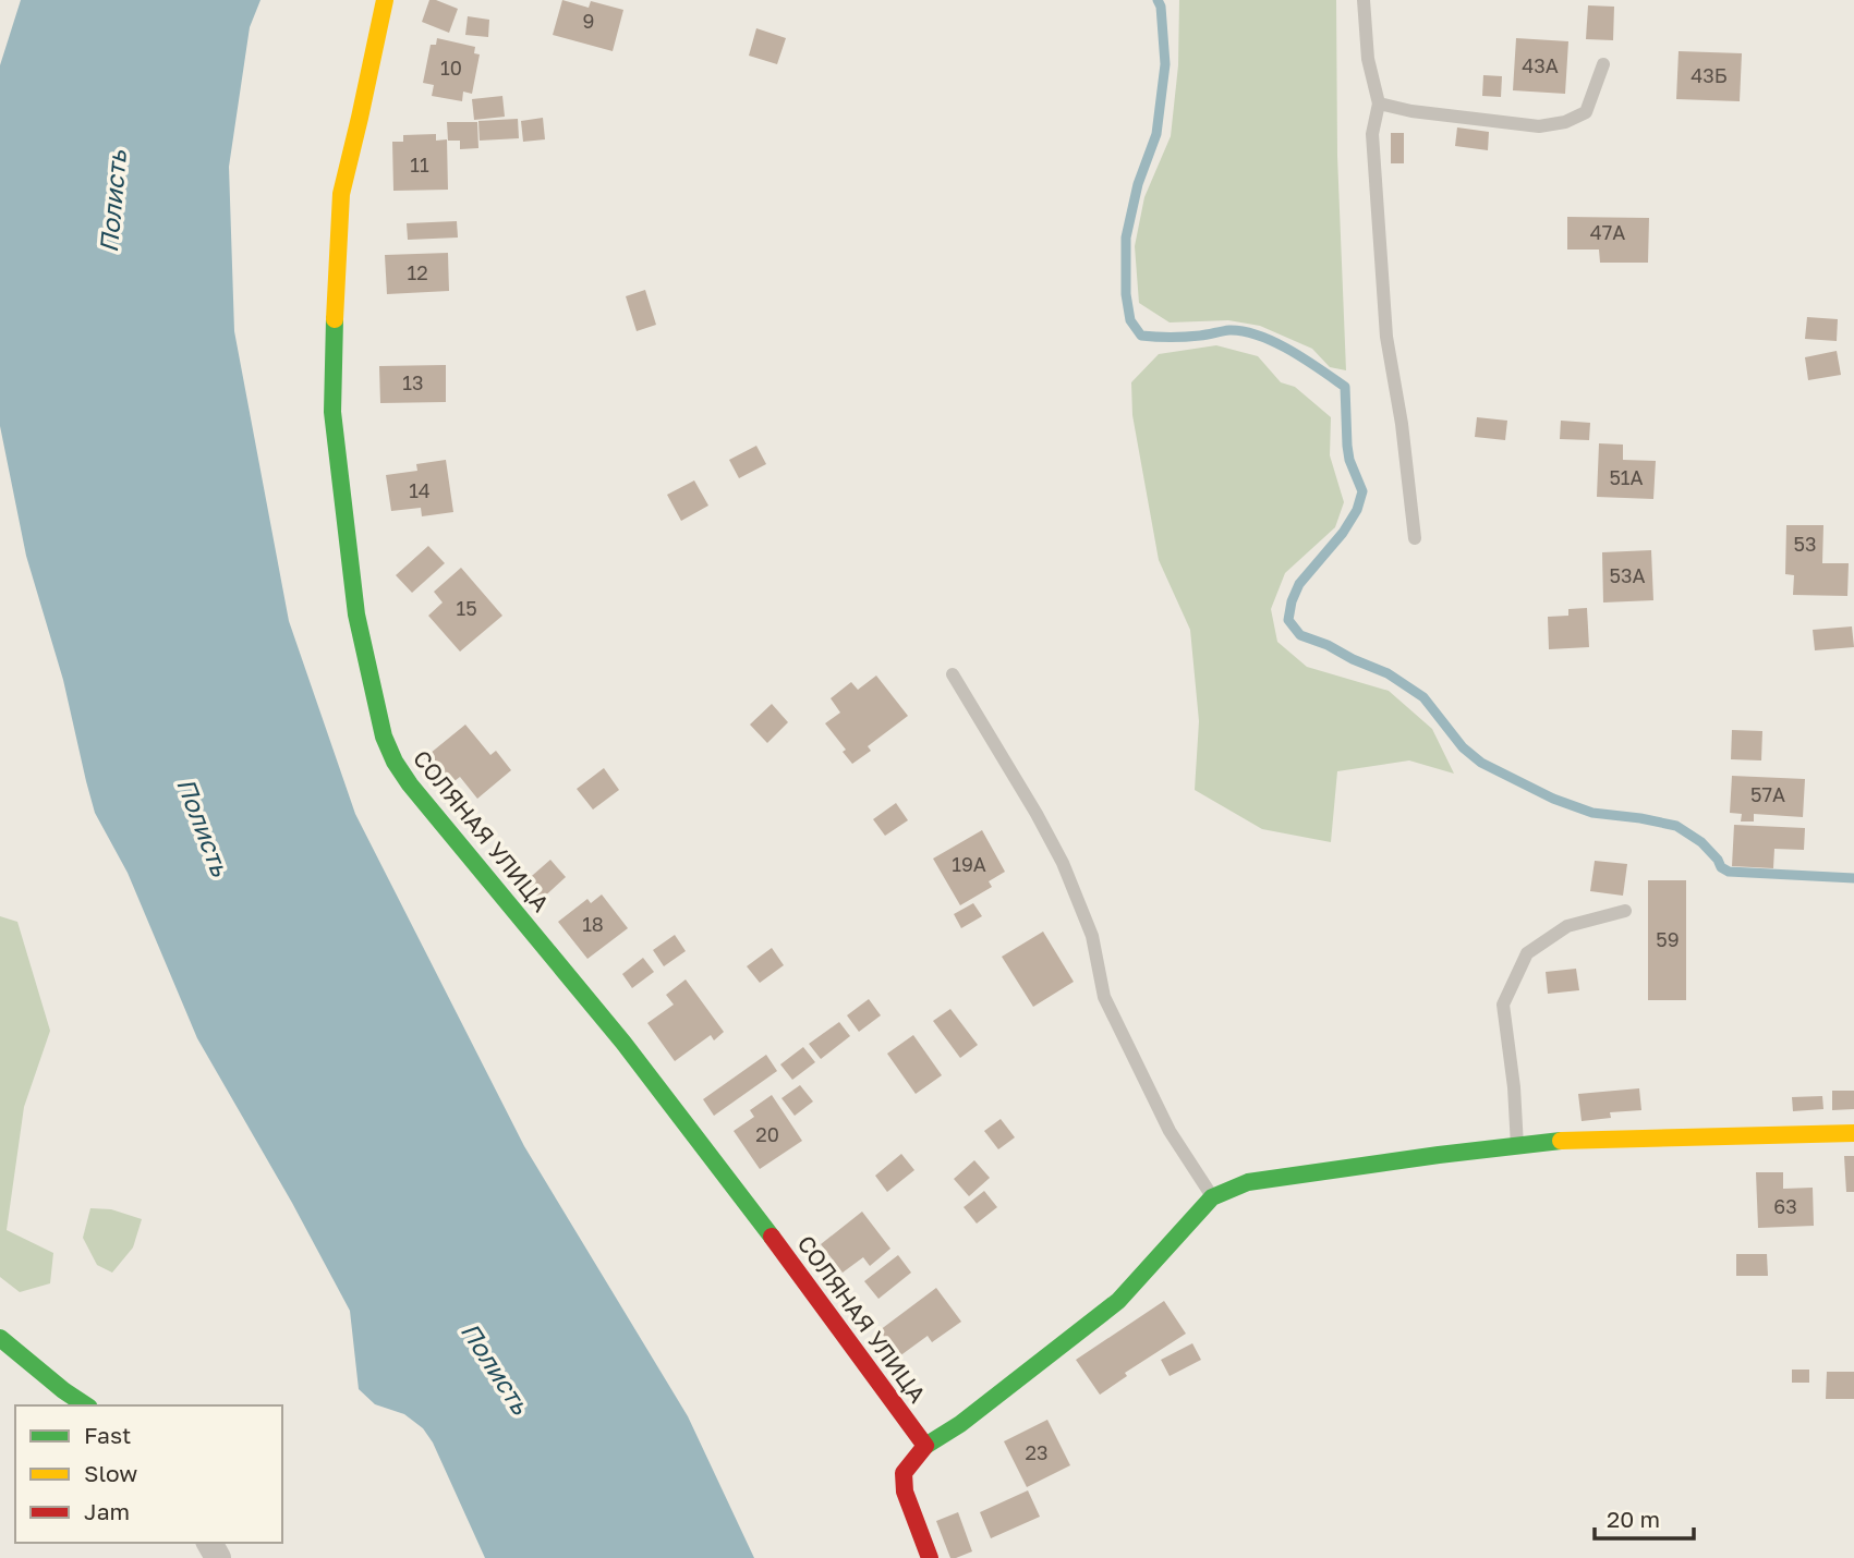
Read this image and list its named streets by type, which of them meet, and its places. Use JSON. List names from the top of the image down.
{
  "streets": {
    "street": ["СОЛЯНАЯ УЛИЦА"]
  },
  "water": ["Полисть"],
  "house_numbers": [
    "9",
    "43А",
    "10",
    "43Б",
    "11",
    "47А",
    "12",
    "13",
    "51А",
    "14",
    "53",
    "53А",
    "15",
    "57А",
    "19А",
    "18",
    "59",
    "20",
    "63",
    "23"
  ],
  "legend": ["Fast", "Slow", "Jam"],
  "scale_bar": "20 m"
}
